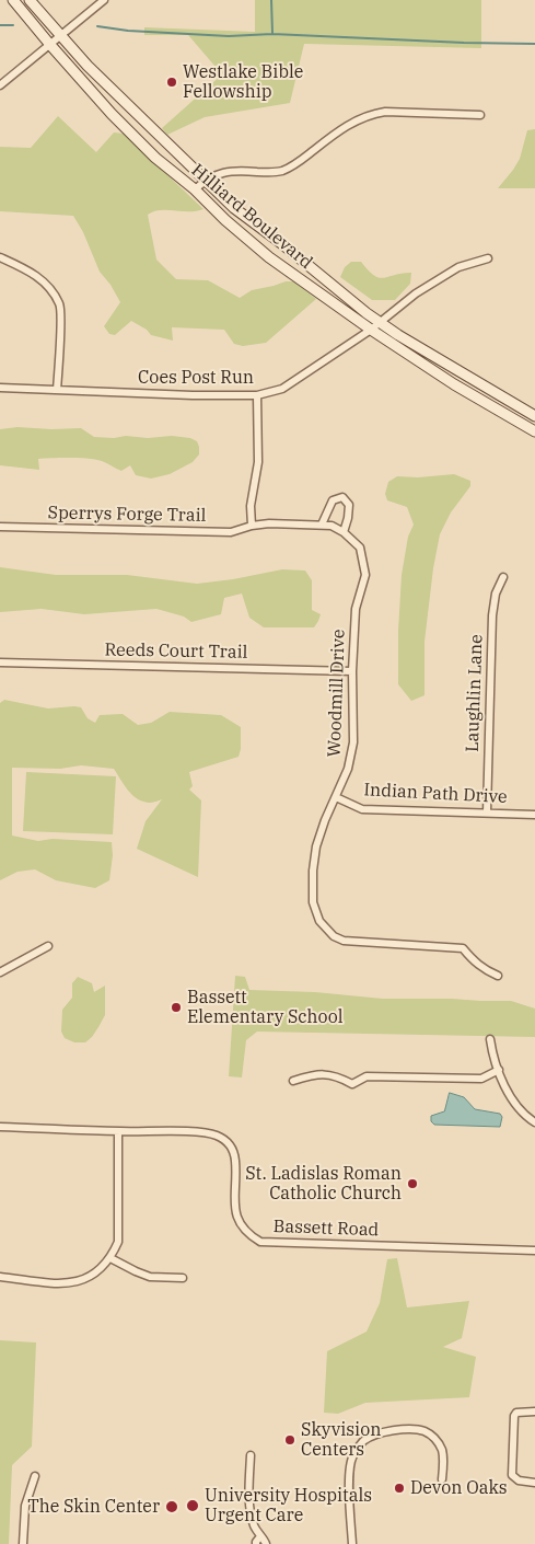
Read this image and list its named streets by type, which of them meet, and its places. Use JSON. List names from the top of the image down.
{
  "streets": {
    "main road": ["Hilliard Boulevard"],
    "street": [
      "Coes Post Run",
      "Sperrys Forge Trail",
      "Reeds Court Trail",
      "Woodmill Drive",
      "Laughlin Lane",
      "Indian Path Drive",
      "Bassett Road"
    ]
  },
  "crossings": [
    ["Hilliard Boulevard", "Coes Post Run"],
    ["Sperrys Forge Trail", "Woodmill Drive"],
    ["Reeds Court Trail", "Woodmill Drive"],
    ["Woodmill Drive", "Indian Path Drive"],
    ["Laughlin Lane", "Indian Path Drive"]
  ],
  "places": [
    "Westlake Bible Fellowship",
    "Bassett Elementary School",
    "St. Ladislas Roman Catholic Church",
    "Skyvision Centers",
    "Devon Oaks",
    "University Hospitals Urgent Care",
    "The Skin Center"
  ]
}
